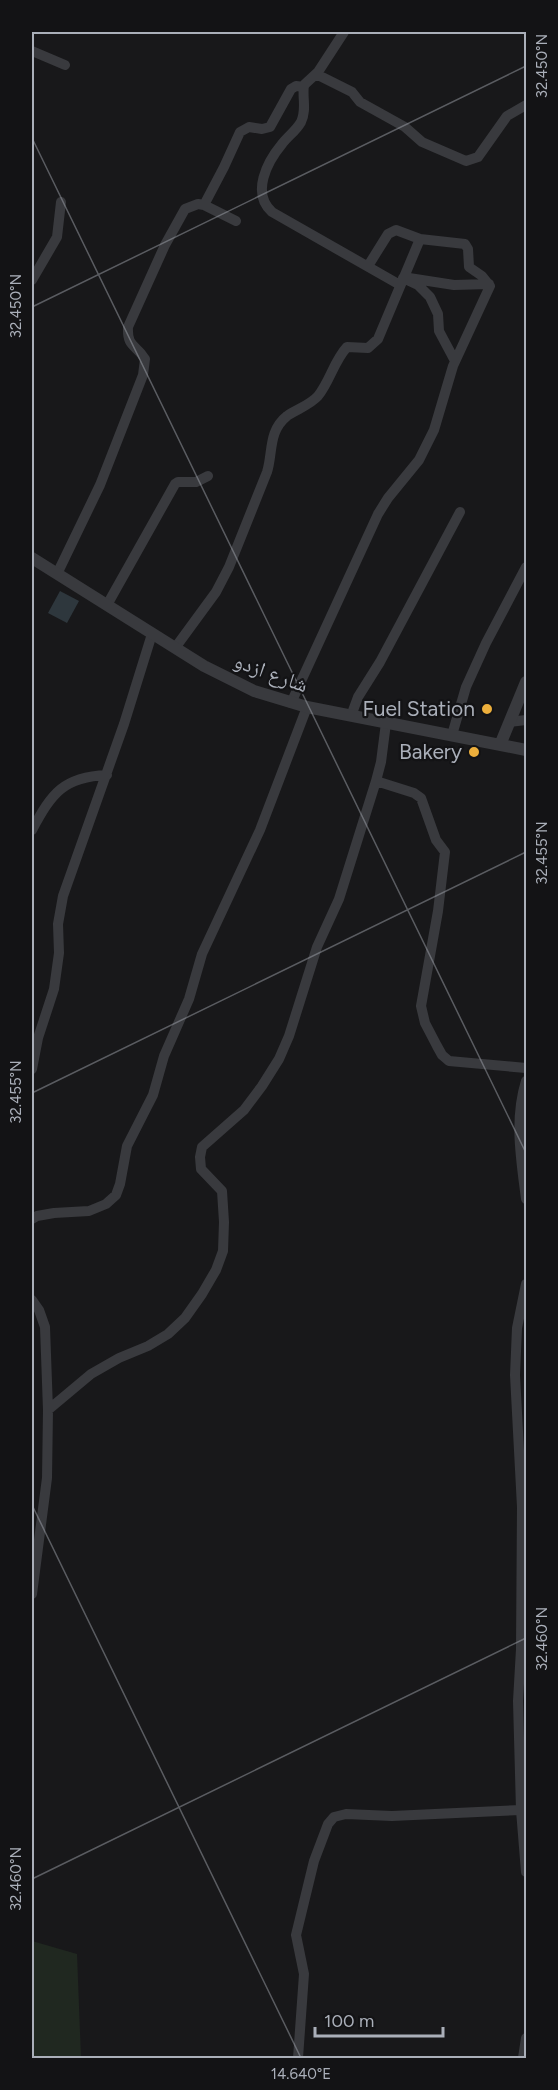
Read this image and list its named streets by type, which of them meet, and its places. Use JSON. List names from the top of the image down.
{
  "streets": {
    "street": ["شارع ازدو"]
  },
  "places": ["Fuel Station", "Bakery"],
  "scale_bar": "100 m",
  "coordinates": [
    "32.450°N",
    "32.455°N",
    "32.460°N",
    "14.640°E"
  ]
}
